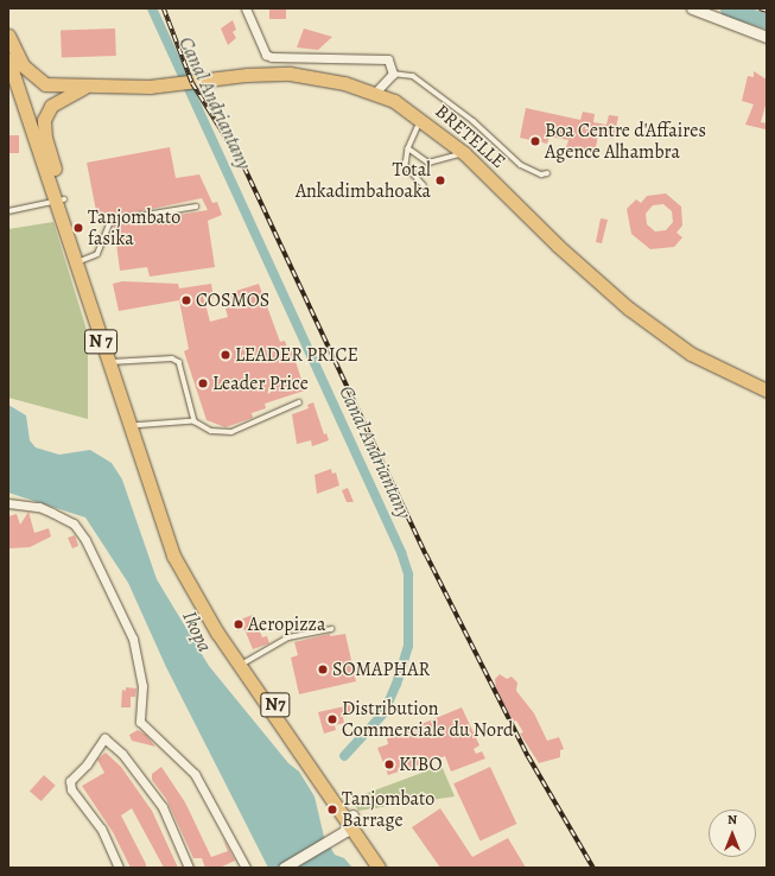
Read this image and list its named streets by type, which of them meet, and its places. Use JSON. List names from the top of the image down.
{
  "streets": {
    "main road": ["BRETELLE", "N 7", "N7"]
  },
  "crossings": [
    ["BRETELLE", "N 7"],
    ["N 7", "N7"]
  ],
  "water": ["Canal Andriantany", "Ikopa"],
  "places": [
    "Boa Centre d'Affaires Agence Alhambra",
    "Total Ankadimbahoaka",
    "Tanjombato fasika",
    "COSMOS",
    "LEADER PRICE",
    "Leader Price",
    "Aeropizza",
    "SOMAPHAR",
    "Distribution Commerciale du Nord",
    "KIBO",
    "Tanjombato Barrage"
  ],
  "north": "top"
}
